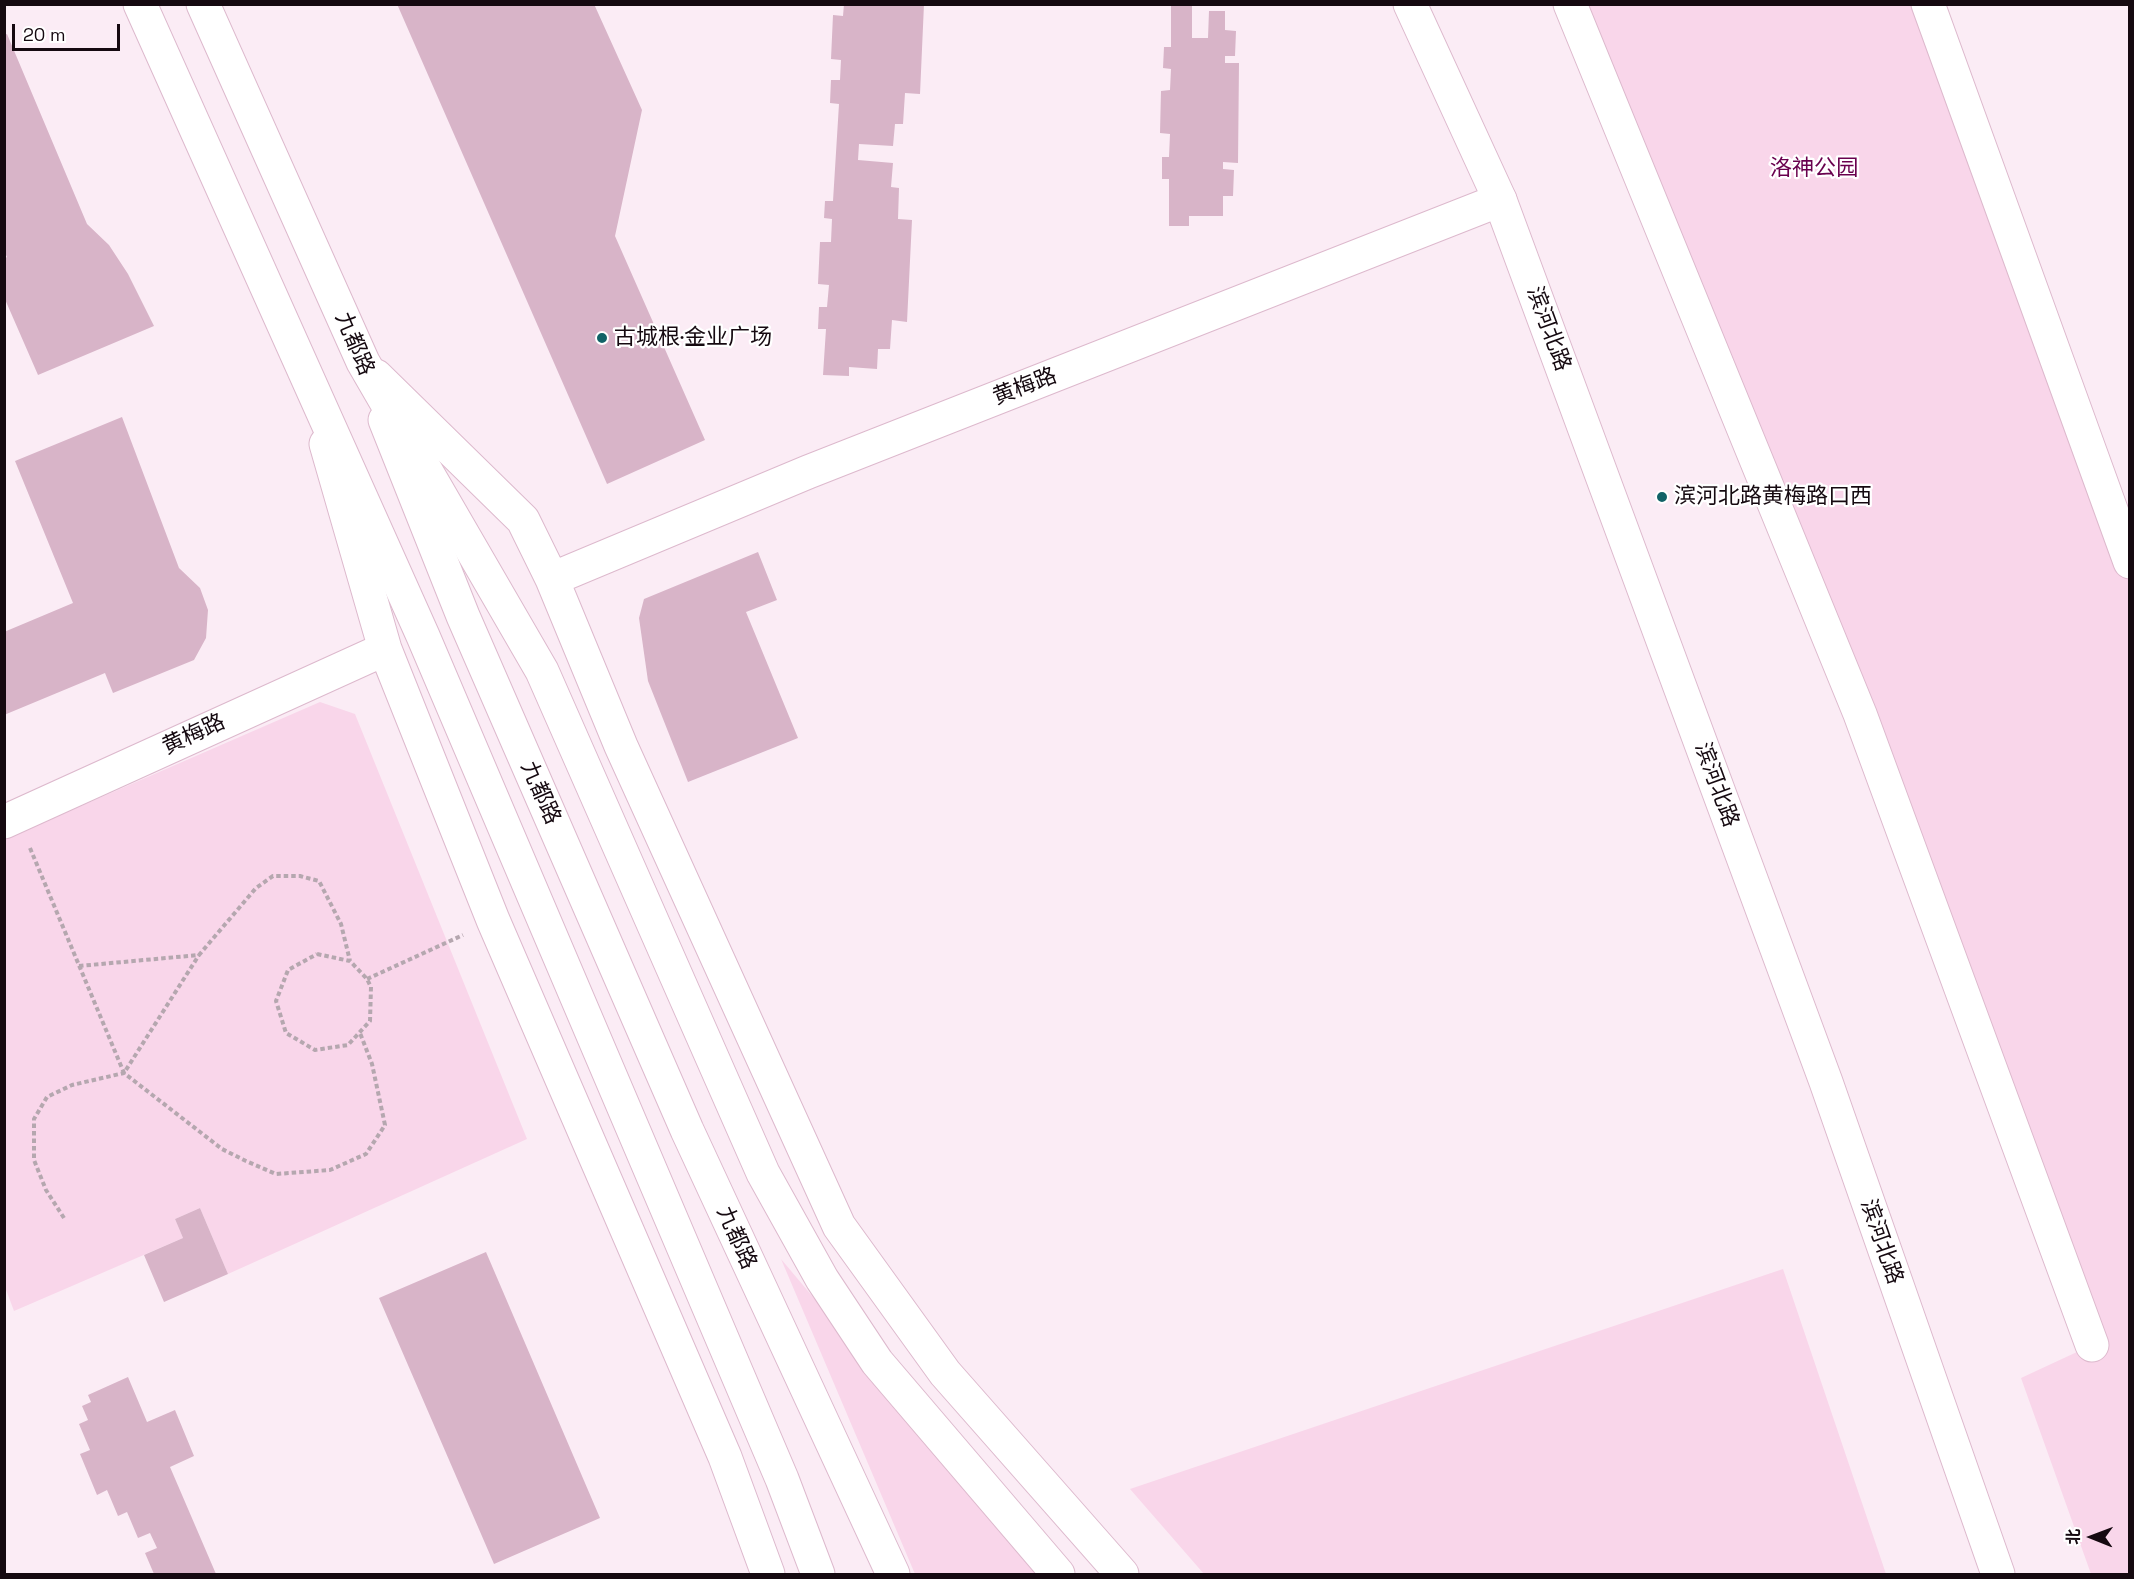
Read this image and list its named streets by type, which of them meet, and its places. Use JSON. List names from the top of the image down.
{
  "streets": {
    "main road": ["滨河北路", "九都路", "黄梅路"]
  },
  "crossings": [
    ["滨河北路", "黄梅路"]
  ],
  "parks": ["洛神公园"],
  "places": ["古城根·金业广场", "滨河北路黄梅路口西"],
  "scale_bar": "20 m",
  "north": "left"
}
